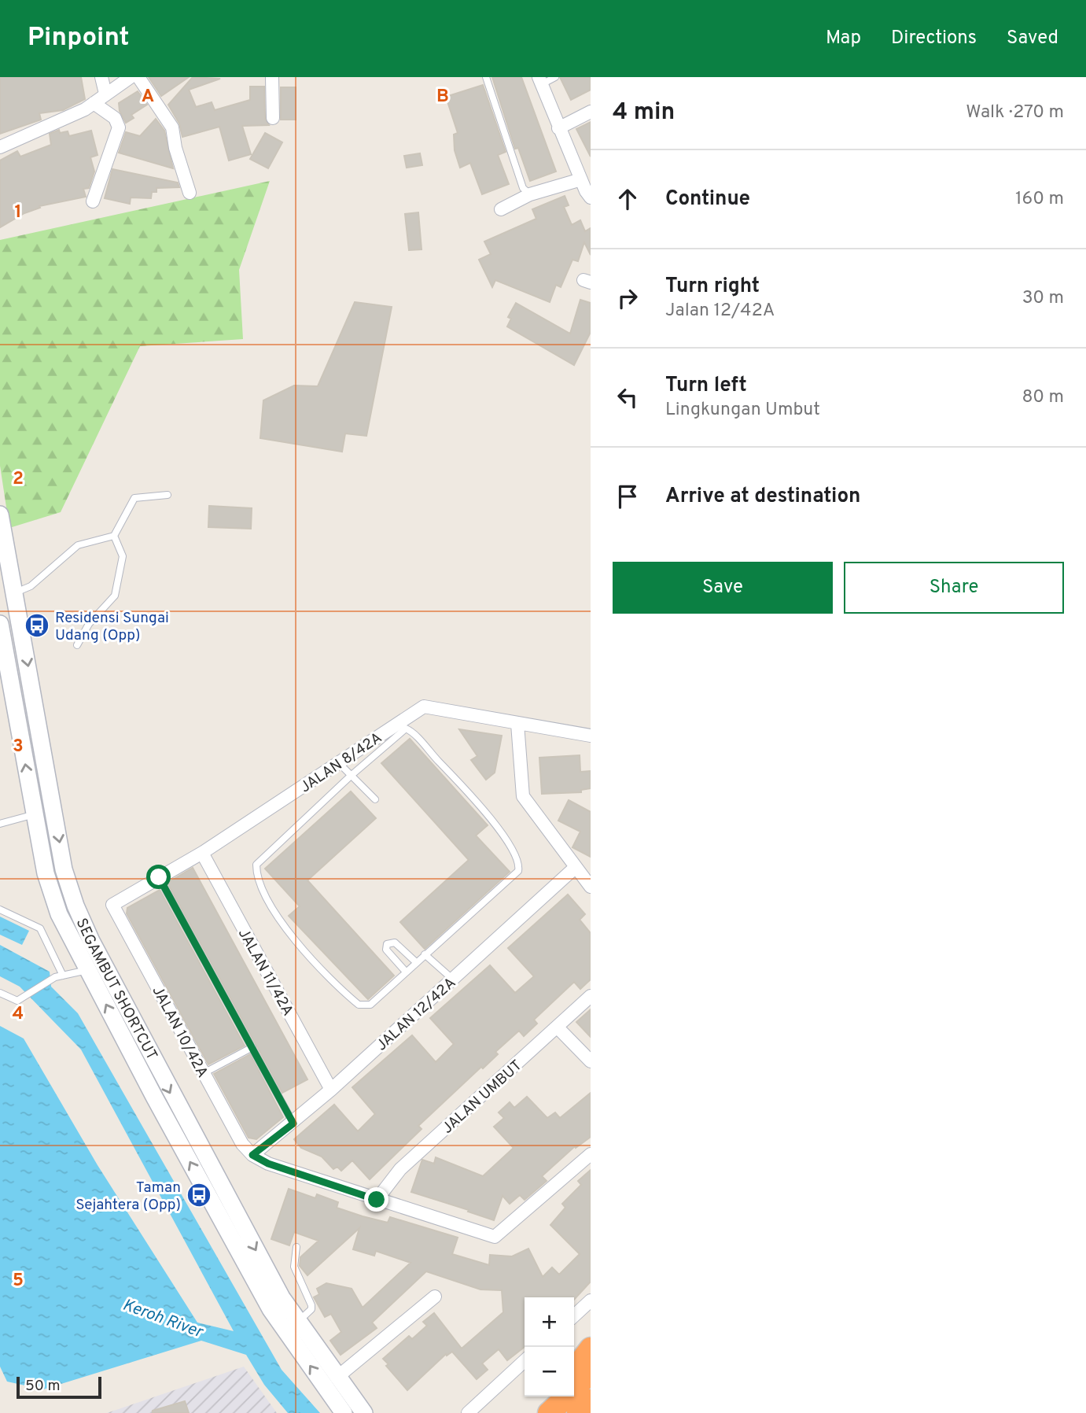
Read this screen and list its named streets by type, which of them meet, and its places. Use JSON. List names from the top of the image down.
{
  "streets": {
    "main road": ["SEGAMBUT SHORTCUT"],
    "street": [
      "JALAN 8/42A",
      "JALAN 11/42A",
      "JALAN 12/42A",
      "JALAN 10/42A",
      "JALAN UMBUT"
    ]
  },
  "crossings": [
    ["JALAN 8/42A", "JALAN 11/42A"],
    ["JALAN 8/42A", "JALAN 10/42A"],
    ["JALAN 11/42A", "JALAN 12/42A"],
    ["JALAN 12/42A", "JALAN 10/42A"]
  ],
  "water": ["Keroh River"],
  "places": {
    "bus stop": ["Residensi Sungai Udang (Opp)", "Taman Sejahtera (Opp)"]
  },
  "scale_bar": "50 m",
  "page": {
    "header": "Pinpoint",
    "nav": ["Map", "Directions", "Saved"],
    "heading": ["4 min", "Walk · 270 m"],
    "list": [
      ["Continue", "160 m"],
      ["Turn right", "Jalan 12/42A", "30 m"],
      ["Turn left", "Lingkungan Umbut", "80 m"],
      "Arrive at destination"
    ],
    "buttons": ["Save", "Share"],
    "map_buttons": ["+", "−"],
    "scale": "50 m"
  },
  "grid": {
    "columns": ["A", "B"],
    "rows": [
      "1",
      "2",
      "3",
      "4",
      "5"
    ]
  }
}
